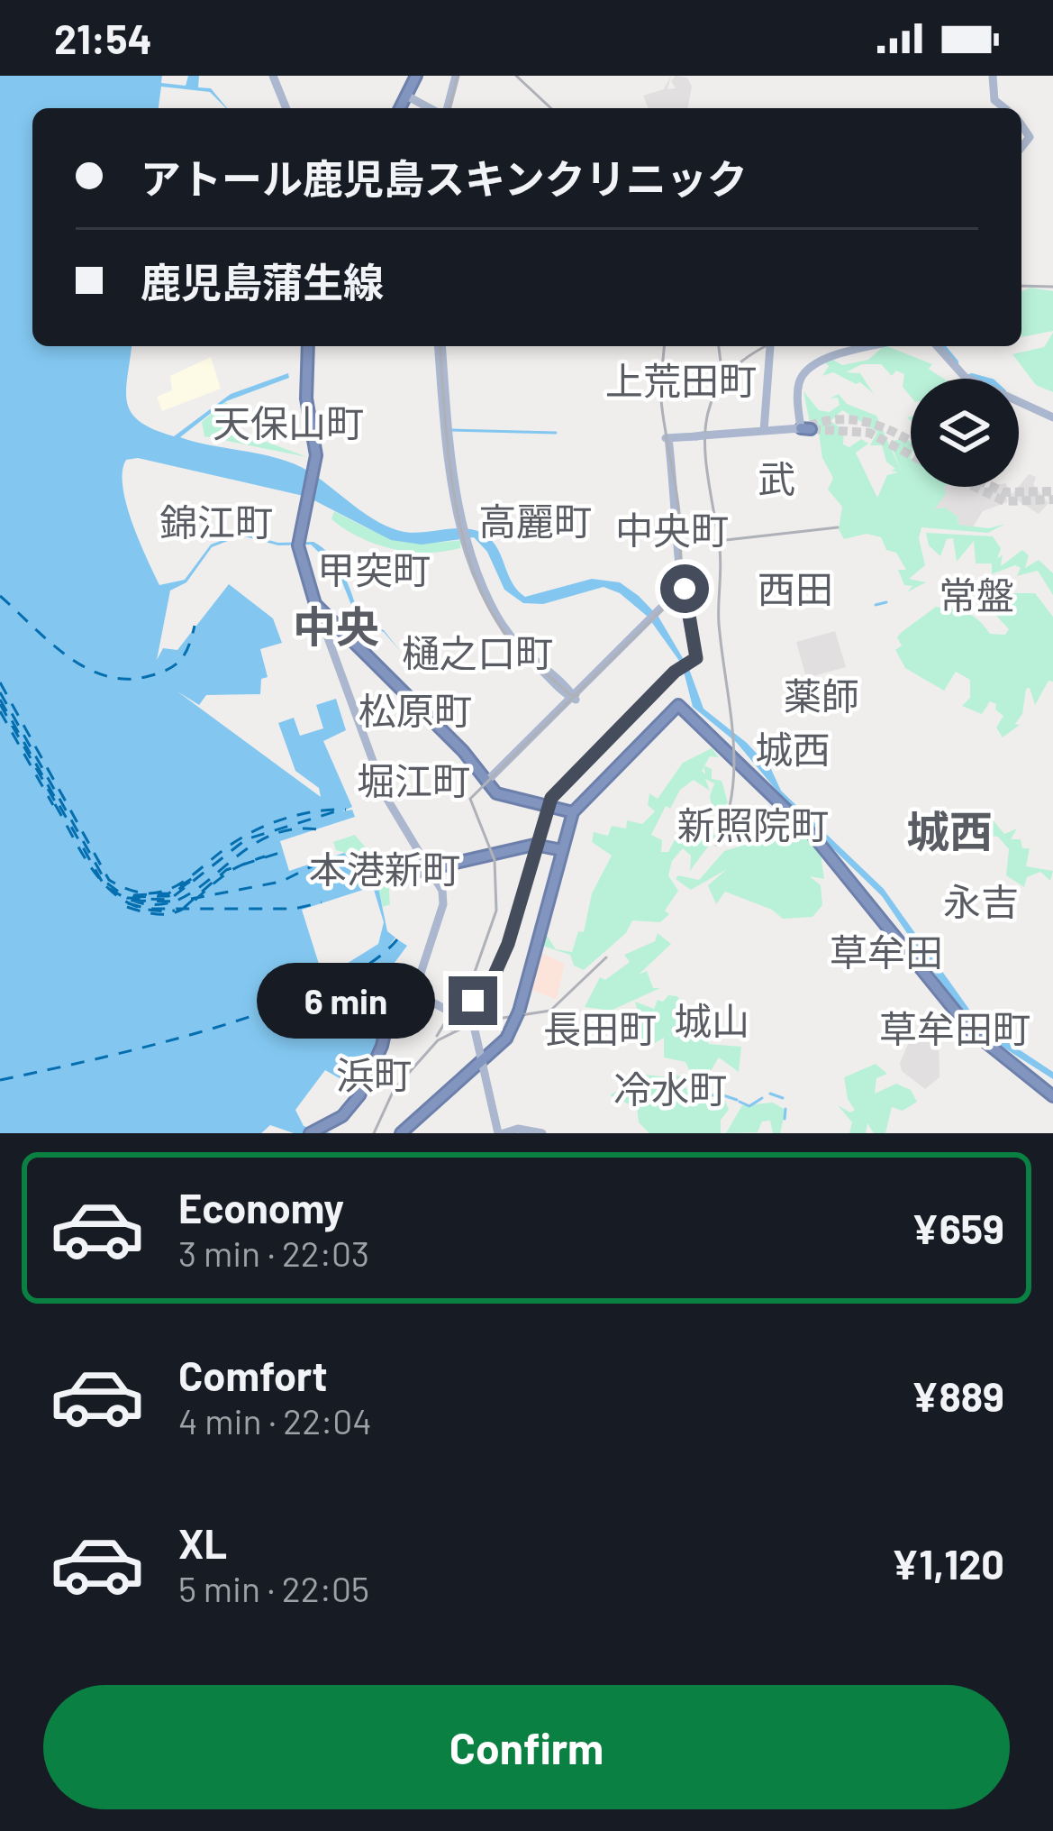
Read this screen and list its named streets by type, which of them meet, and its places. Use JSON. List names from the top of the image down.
{
  "districts": [
    "上荒田町",
    "天保山町",
    "武",
    "高麗町",
    "錦江町",
    "中央町",
    "甲突町",
    "西田",
    "常盤",
    "中央",
    "樋之口町",
    "薬師",
    "松原町",
    "城西",
    "堀江町",
    "新照院町",
    "城西",
    "本港新町",
    "永吉",
    "草牟田",
    "城山",
    "長田町",
    "草牟田町",
    "浜町",
    "冷水町"
  ],
  "page": {
    "status": "21:54",
    "banner": ["アトール鹿児島スキンクリニック", "鹿児島蒲生線"],
    "bubble": "6 min",
    "list": [
      {
        "name": "Economy",
        "note": "3 min · 22:03",
        "value": "¥659"
      },
      {
        "name": "Comfort",
        "note": "4 min · 22:04",
        "value": "¥889"
      },
      {
        "name": "XL",
        "note": "5 min · 22:05",
        "value": "¥1,120"
      }
    ],
    "buttons": "Confirm"
  }
}
